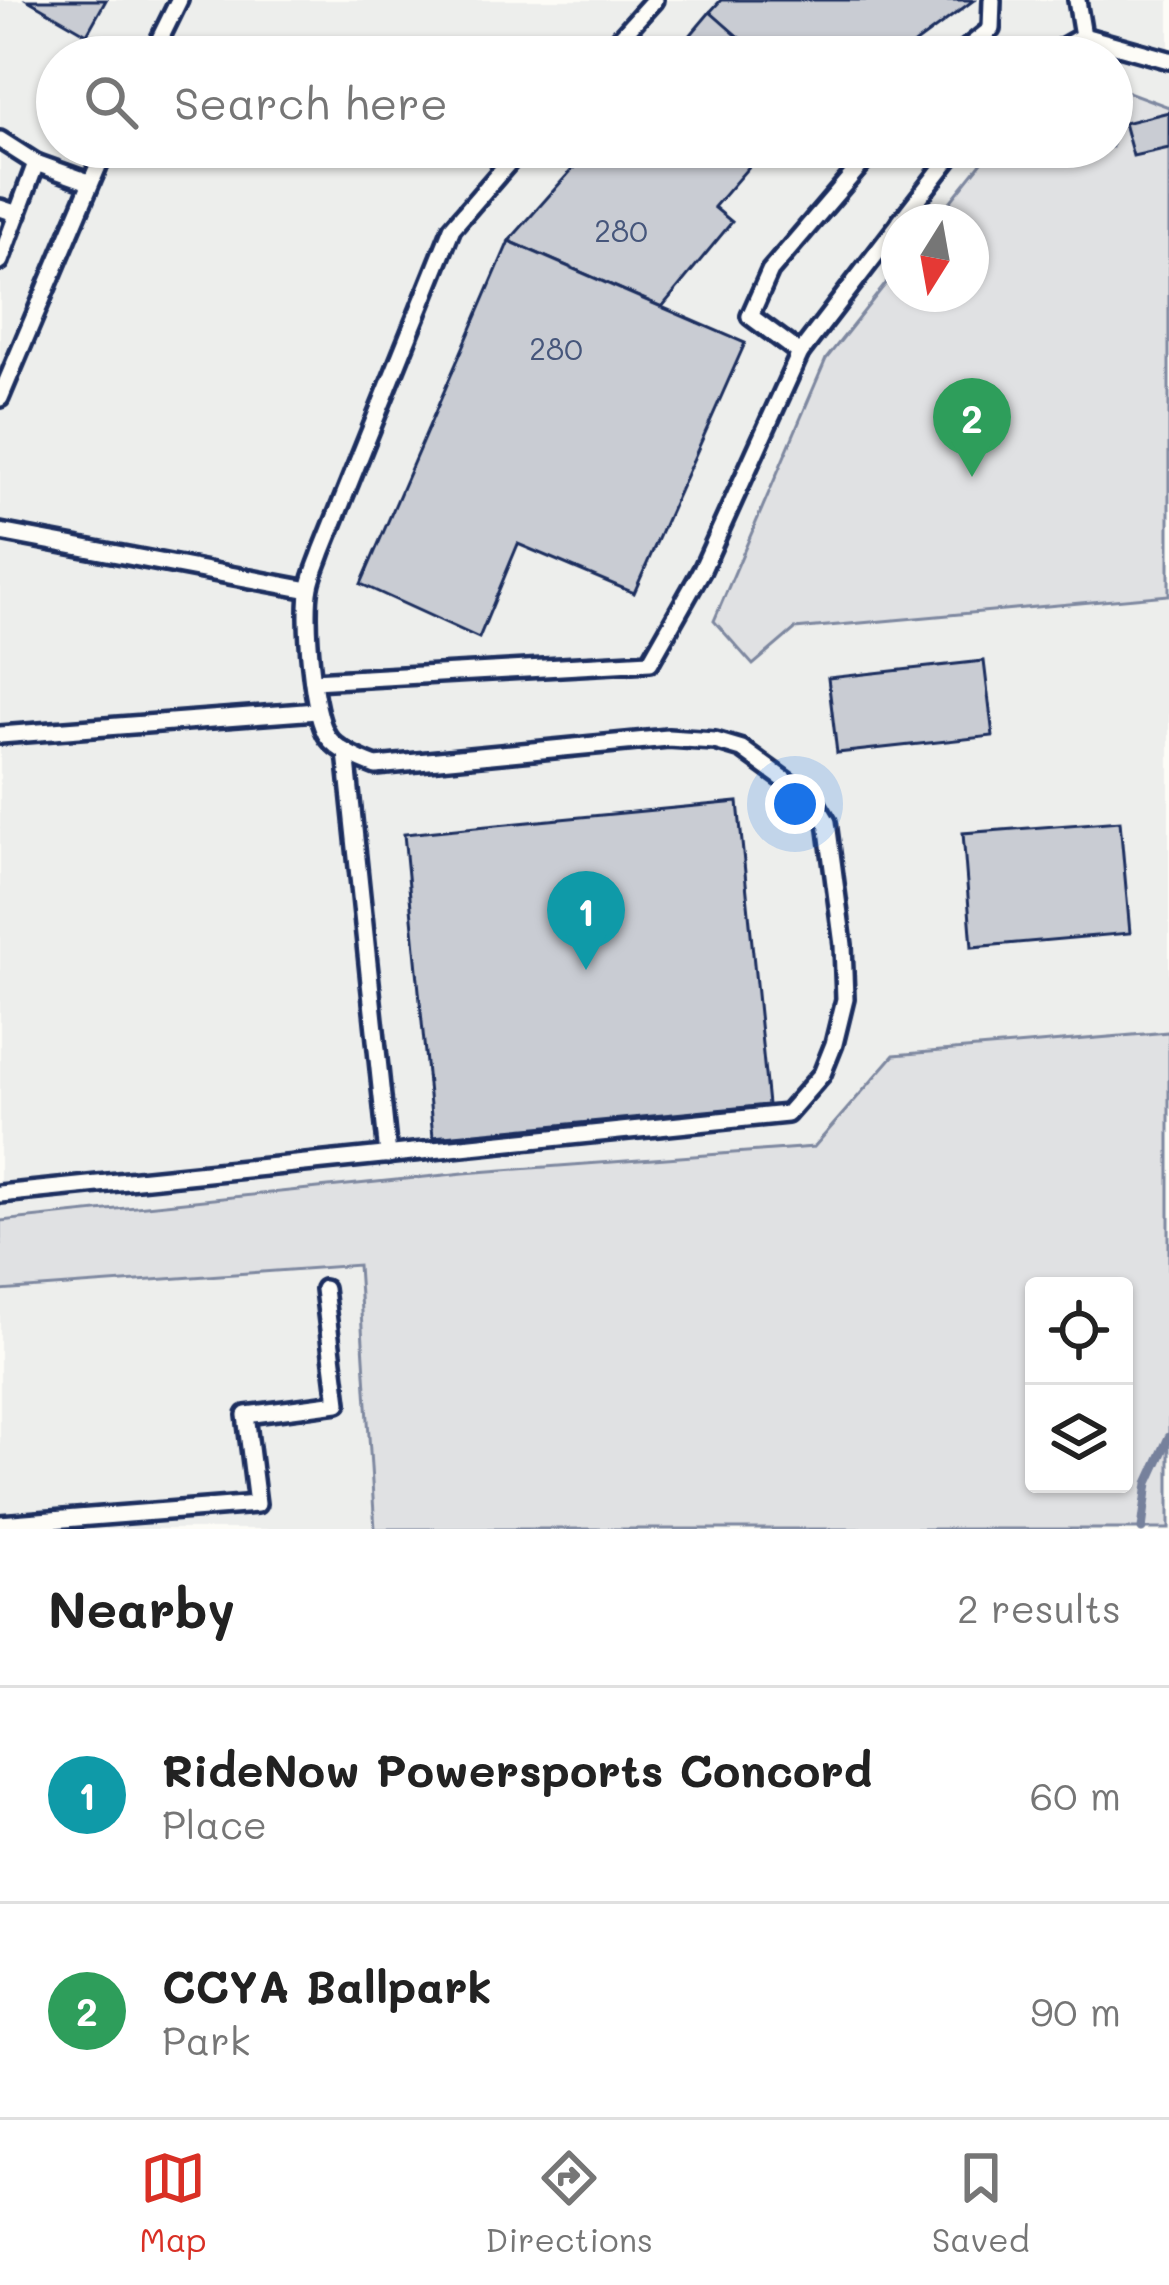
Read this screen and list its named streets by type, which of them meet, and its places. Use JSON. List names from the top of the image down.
{
  "house_numbers": ["280", "280"],
  "north": "bottom",
  "page": {
    "search": "Search here",
    "pins": ["2", "1"],
    "heading": ["Nearby", "2 results"],
    "list": [
      {
        "mark": "1",
        "name": "RideNow Powersports Concord",
        "note": "Place",
        "value": "60 m"
      },
      {
        "mark": "2",
        "name": "CCYA Ballpark",
        "note": "Park",
        "value": "90 m"
      }
    ],
    "nav": ["Map", "Directions", "Saved"]
  }
}
